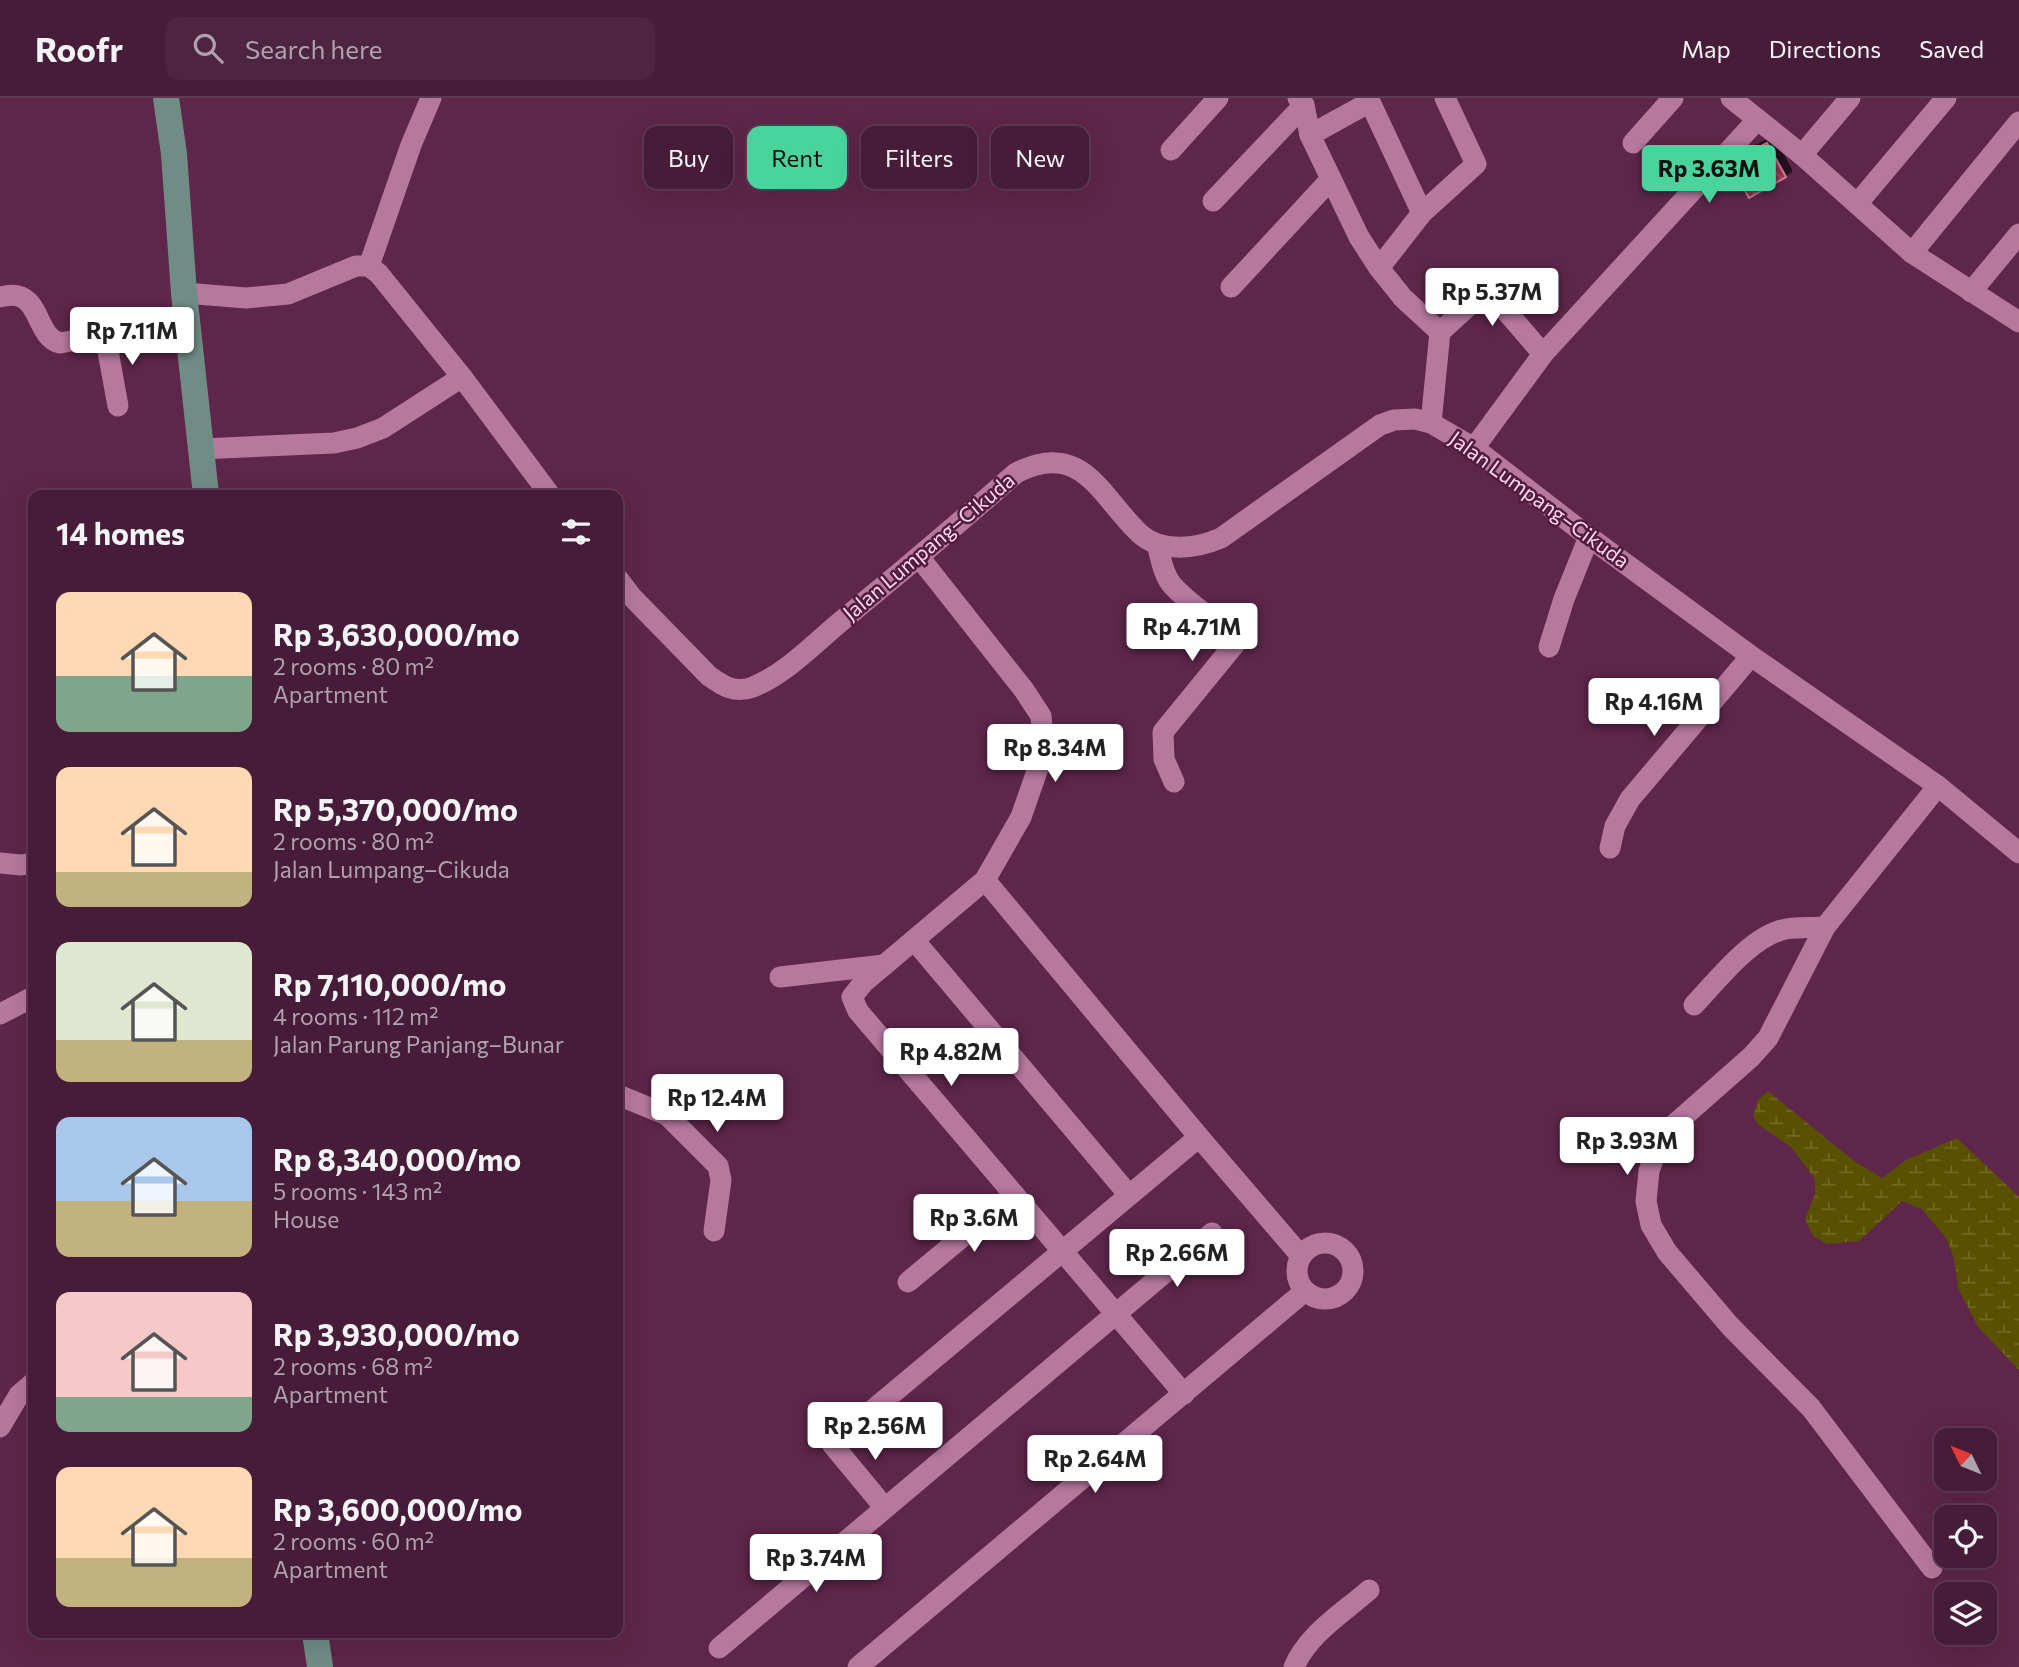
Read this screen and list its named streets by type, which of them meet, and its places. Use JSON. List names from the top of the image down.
{
  "streets": {
    "street": ["Jalan Lumpang–Cikuda"]
  },
  "north": "top left",
  "page": {
    "header": "Roofr",
    "search": "Search here",
    "nav": ["Map", "Directions", "Saved"],
    "chip": [
      "Buy",
      "Rent",
      "Filters",
      "New"
    ],
    "price": [
      "Rp 3.63M",
      "Rp 5.37M",
      "Rp 7.11M",
      "Rp 4.71M",
      "Rp 4.16M",
      "Rp 8.34M",
      "Rp 4.82M",
      "Rp 12.4M",
      "Rp 3.93M",
      "Rp 3.6M",
      "Rp 2.66M",
      "Rp 2.56M",
      "Rp 2.64M",
      "Rp 3.74M"
    ],
    "heading": "14 homes",
    "list": [
      {
        "name": "Rp 3,630,000/mo",
        "note": "2 rooms · 80 m² · Apartment"
      },
      {
        "name": "Rp 5,370,000/mo",
        "note": "2 rooms · 80 m² · Jalan Lumpang–Cikuda"
      },
      {
        "name": "Rp 7,110,000/mo",
        "note": "4 rooms · 112 m² · Jalan Parung Panjang–Bunar"
      },
      {
        "name": "Rp 8,340,000/mo",
        "note": "5 rooms · 143 m² · House"
      },
      {
        "name": "Rp 3,930,000/mo",
        "note": "2 rooms · 68 m² · Apartment"
      },
      {
        "name": "Rp 3,600,000/mo",
        "note": "2 rooms · 60 m² · Apartment"
      }
    ]
  }
}
